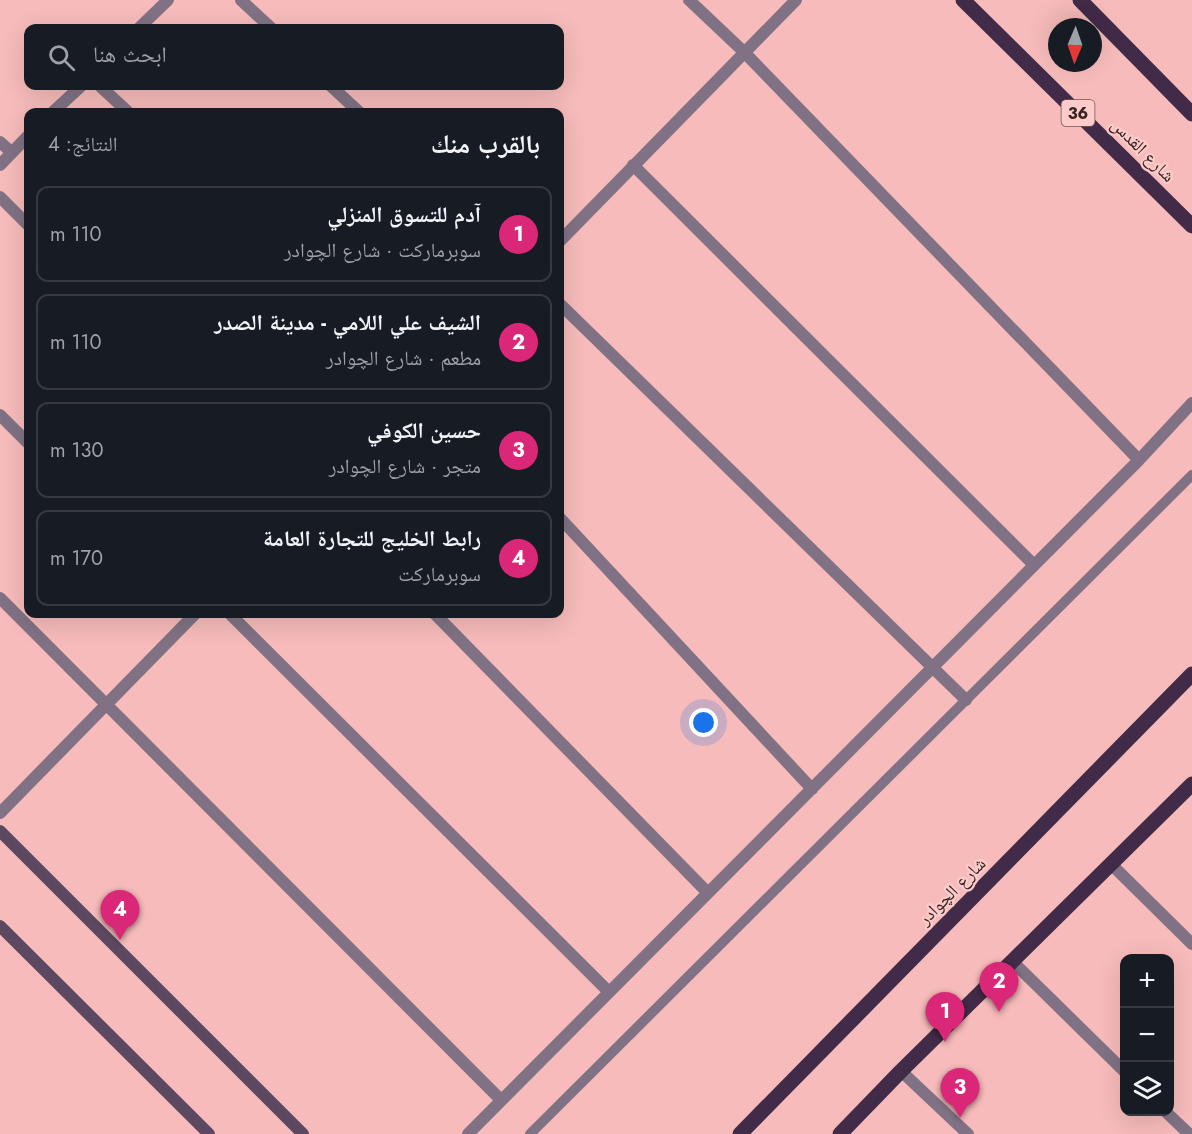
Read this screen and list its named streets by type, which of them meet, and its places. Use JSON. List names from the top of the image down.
{
  "streets": {
    "main road": ["36", "شارع القدس", "شارع الچوادر"]
  },
  "north": "bottom",
  "page": {
    "search": "ابحث هنا",
    "heading": ["بالقرب منك", "النتائج: 4"],
    "list": [
      {
        "mark": "1",
        "name": "آدم للتسوق المنزلي",
        "note": "سوبرماركت · شارع الچوادر",
        "value": "110 m"
      },
      {
        "mark": "2",
        "name": "الشيف علي اللامي - مدينة الصدر",
        "note": "مطعم · شارع الچوادر",
        "value": "110 m"
      },
      {
        "mark": "3",
        "name": "حسين الكوفي",
        "note": "متجر · شارع الچوادر",
        "value": "130 m"
      },
      {
        "mark": "4",
        "name": "رابط الخليج للتجارة العامة",
        "note": "سوبرماركت",
        "value": "170 m"
      }
    ],
    "pins": [
      "4",
      "2",
      "1",
      "3"
    ],
    "map_buttons": ["+", "−"]
  }
}
